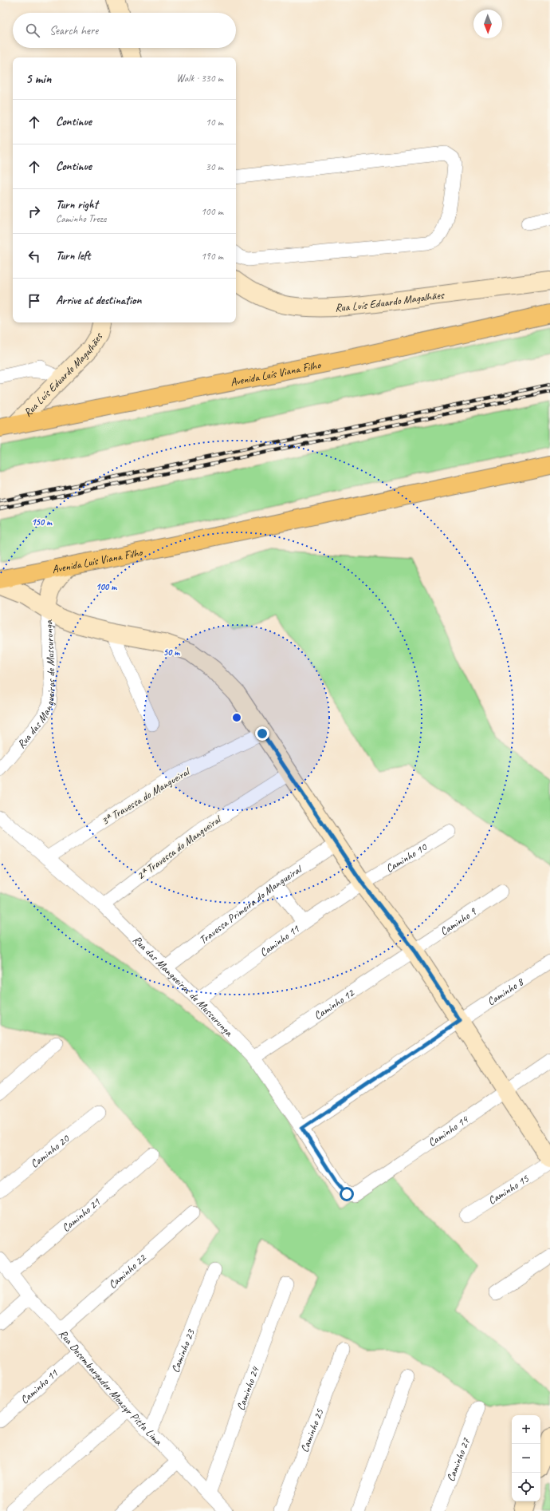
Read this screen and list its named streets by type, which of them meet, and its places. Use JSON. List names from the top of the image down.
{
  "streets": {
    "highway": ["Avenida Luís Viana Filho"],
    "main road": ["Rua Luís Eduardo Magalhães"],
    "street": [
      "Rua das Mangueiras de Mussurunga",
      "3ª Travessa do Mangueiral",
      "2ª Travessa do Mangueiral",
      "Caminho 10",
      "Travessa Primeira do Mangueiral",
      "Caminho 9",
      "Caminho 11",
      "Caminho 8",
      "Caminho 12",
      "Caminho 14",
      "Caminho 20",
      "Caminho 15",
      "Caminho 21",
      "Caminho 22",
      "Caminho 23",
      "Rua Desembargador Moacyr Pitta Lima",
      "Caminho 24",
      "Caminho 25",
      "Caminho 27"
    ]
  },
  "crossings": [
    ["Rua Luís Eduardo Magalhães", "Avenida Luís Viana Filho"],
    ["Rua das Mangueiras de Mussurunga", "3ª Travessa do Mangueiral"],
    ["Rua das Mangueiras de Mussurunga", "2ª Travessa do Mangueiral"],
    ["Rua das Mangueiras de Mussurunga", "Travessa Primeira do Mangueiral"],
    ["Rua das Mangueiras de Mussurunga", "Caminho 11"],
    ["Rua das Mangueiras de Mussurunga", "Caminho 8"],
    ["Rua das Mangueiras de Mussurunga", "Caminho 12"],
    ["Rua das Mangueiras de Mussurunga", "Caminho 14"],
    ["Caminho 10", "Caminho 11"],
    ["Caminho 9", "Caminho 12"],
    ["Caminho 11", "Rua Desembargador Moacyr Pitta Lima"],
    ["Caminho 21", "Rua Desembargador Moacyr Pitta Lima"],
    ["Caminho 22", "Rua Desembargador Moacyr Pitta Lima"],
    ["Caminho 23", "Rua Desembargador Moacyr Pitta Lima"],
    ["Rua Desembargador Moacyr Pitta Lima", "Caminho 24"]
  ],
  "north": "bottom",
  "page": {
    "search": "Search here",
    "heading": ["5 min", "Walk · 330 m"],
    "list": [
      ["Continue", "10 m"],
      ["Continue", "30 m"],
      ["Turn right", "Caminho Treze", "100 m"],
      ["Turn left", "190 m"],
      "Arrive at destination"
    ],
    "map_buttons": ["+", "−"]
  },
  "rings": ["150 m", "100 m", "50 m"]
}
